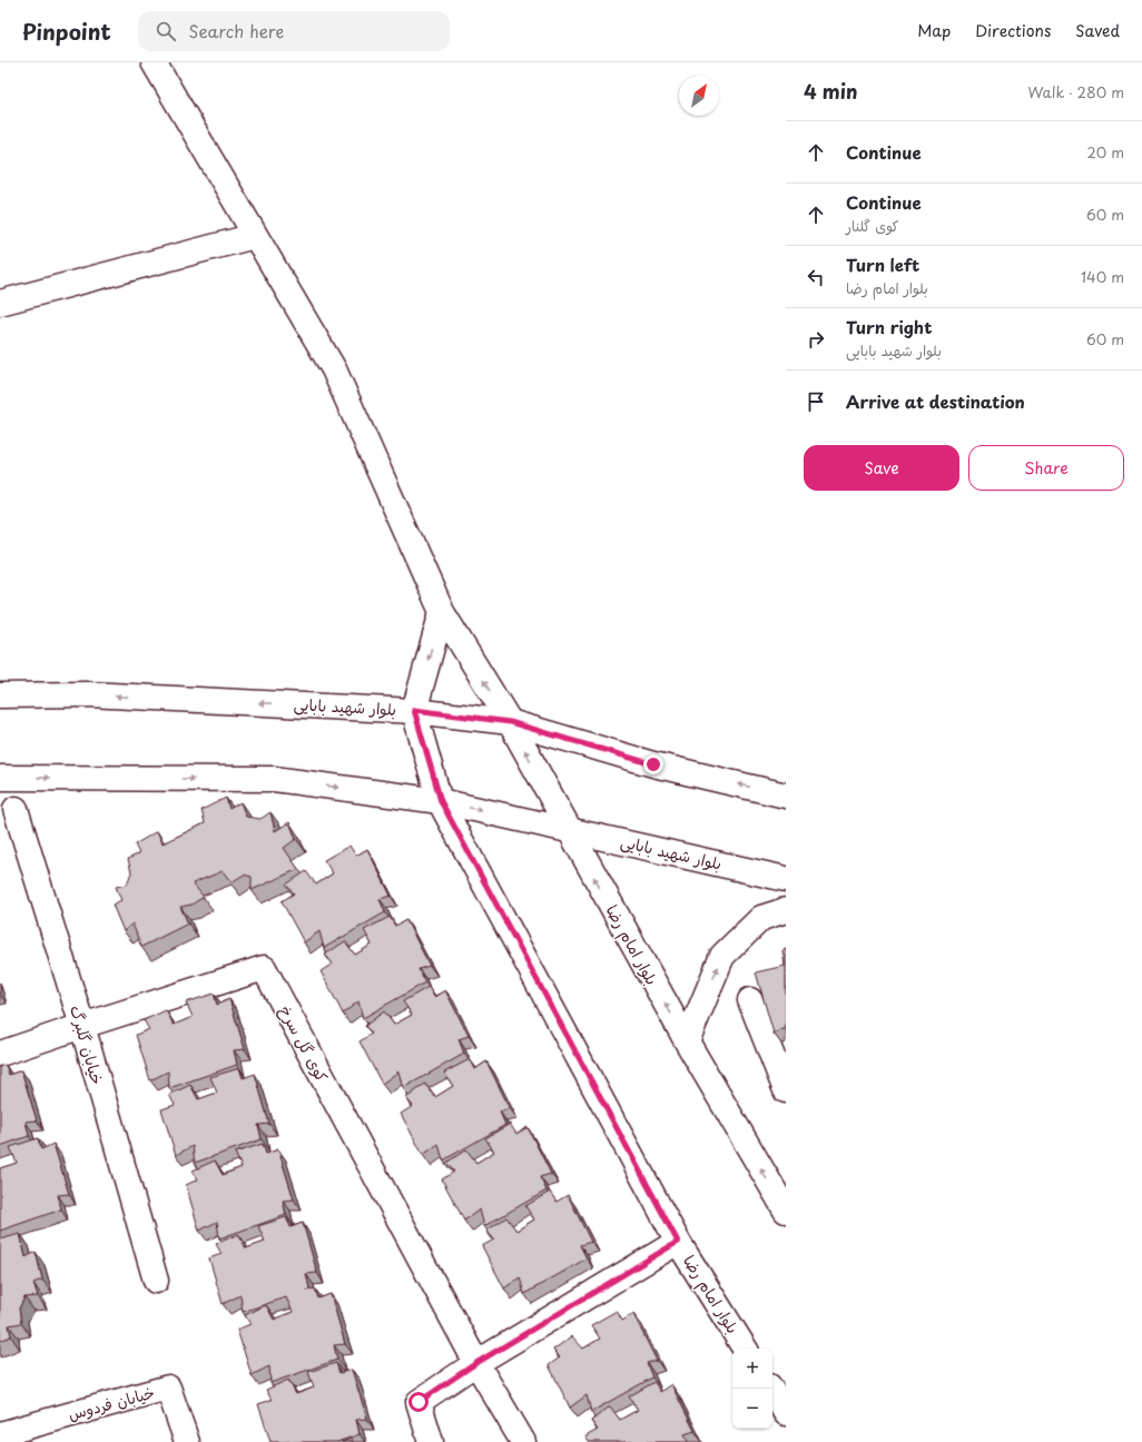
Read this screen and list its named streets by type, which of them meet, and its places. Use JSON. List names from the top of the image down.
{
  "streets": {
    "street": [
      "بلوار شهید بابایی",
      "بلوار امام رضا",
      "کوی گل سرخ",
      "خیابان گلبرگ",
      "خیابان فردوس"
    ]
  },
  "crossings": [
    ["بلوار شهید بابایی", "بلوار امام رضا"],
    ["کوی گل سرخ", "خیابان گلبرگ"]
  ],
  "north": "top right",
  "page": {
    "header": "Pinpoint",
    "search": "Search here",
    "nav": ["Map", "Directions", "Saved"],
    "heading": ["4 min", "Walk · 280 m"],
    "list": [
      ["Continue", "20 m"],
      ["Continue", "کوی گلنار", "60 m"],
      ["Turn left", "بلوار امام رضا", "140 m"],
      ["Turn right", "بلوار شهید بابایی", "60 m"],
      "Arrive at destination"
    ],
    "buttons": ["Save", "Share"],
    "map_buttons": ["+", "−"]
  }
}
